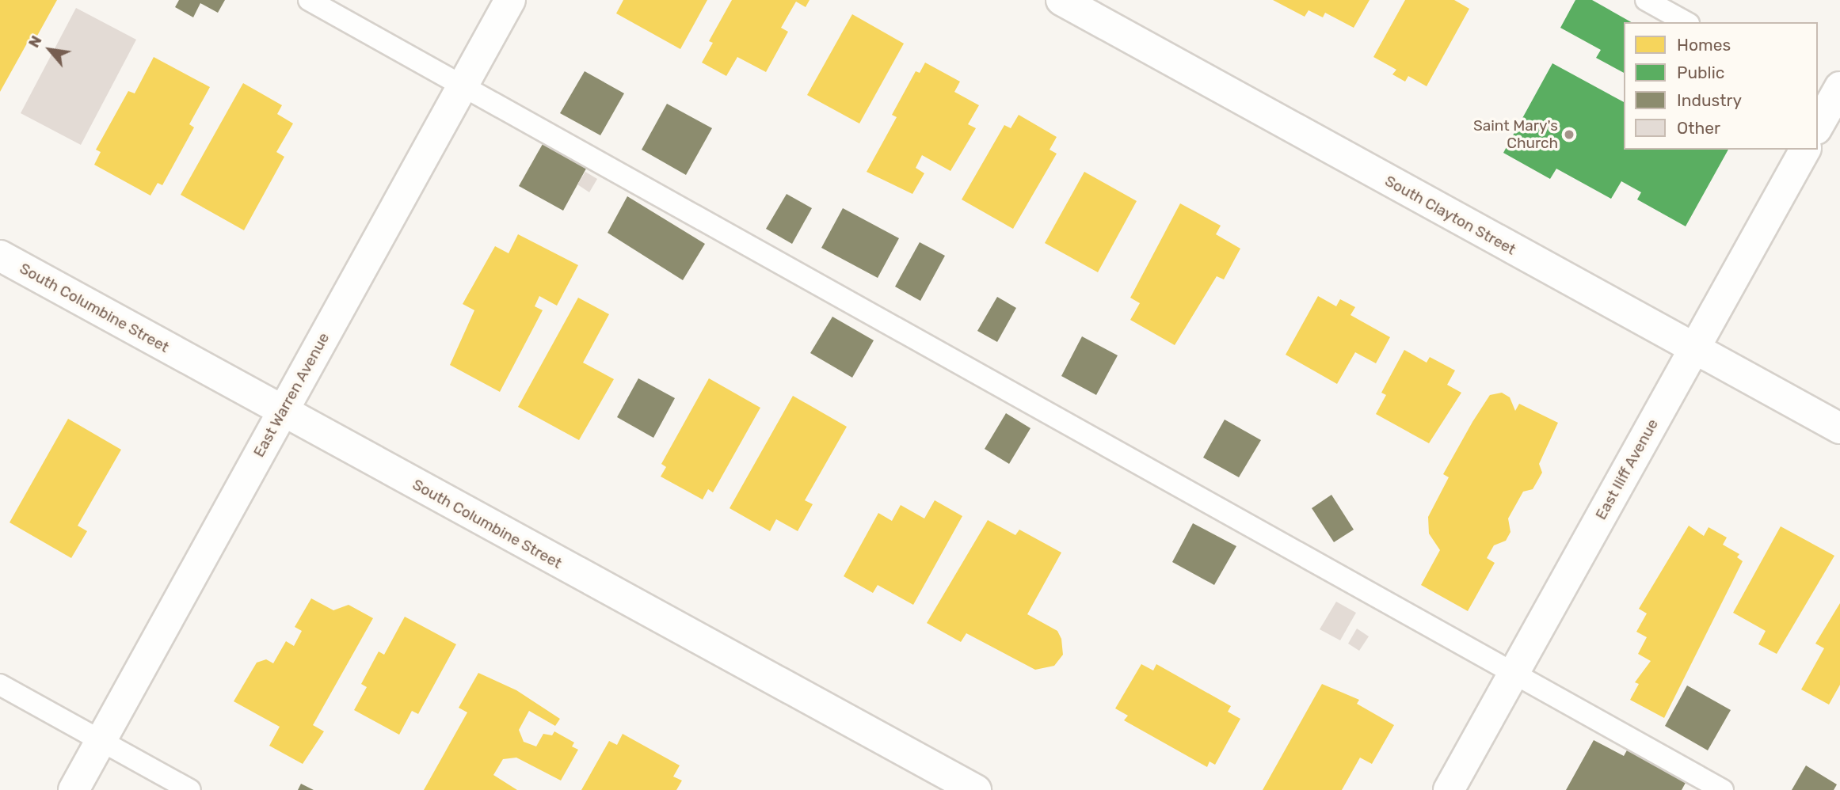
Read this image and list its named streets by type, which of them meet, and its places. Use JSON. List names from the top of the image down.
{
  "streets": {
    "street": [
      "South Clayton Street",
      "South Columbine Street",
      "East Warren Avenue",
      "East Iliff Avenue"
    ]
  },
  "crossings": [
    ["South Clayton Street", "East Iliff Avenue"],
    ["South Columbine Street", "East Warren Avenue"]
  ],
  "places": ["Saint Mary's Church"],
  "legend": [
    "Homes",
    "Public",
    "Industry",
    "Other"
  ],
  "north": "top left"
}
